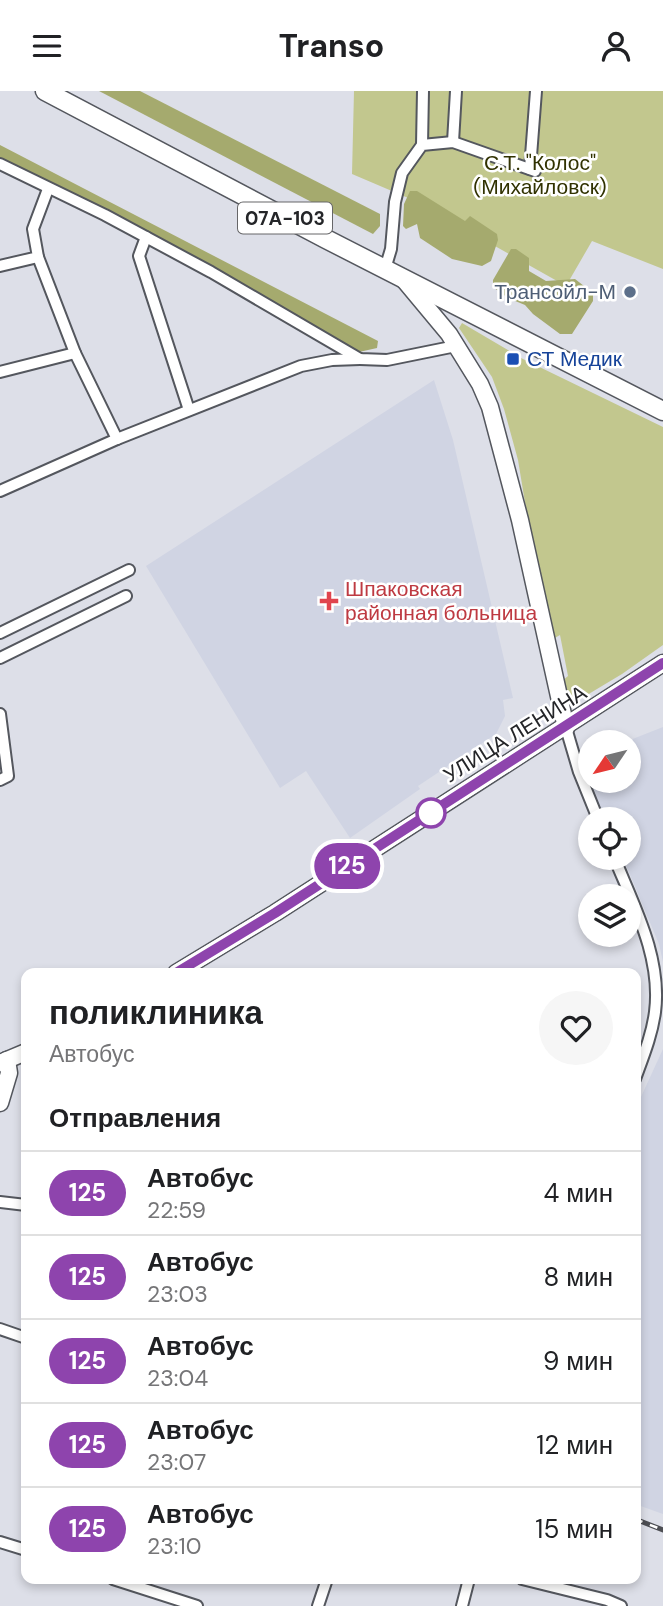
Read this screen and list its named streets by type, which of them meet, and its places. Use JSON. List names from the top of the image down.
{
  "streets": {
    "main road": ["07А-103", "УЛИЦА ЛЕНИНА"]
  },
  "parks": ["С.Т. \"Колос\" (Михайловск)"],
  "places": {
    "other": ["Трансойл-М"],
    "transit": ["СТ Медик"],
    "health": ["Шпаковская районная больница"]
  },
  "lines": ["bus line 125"],
  "north": "bottom left",
  "page": {
    "header": "Transo",
    "on_map": "125",
    "heading": [
      ["поликлиника", "Автобус"],
      "Отправления"
    ],
    "list": [
      {
        "mark": "125",
        "name": "Автобус",
        "note": "22:59",
        "value": "4 мин"
      },
      {
        "mark": "125",
        "name": "Автобус",
        "note": "23:03",
        "value": "8 мин"
      },
      {
        "mark": "125",
        "name": "Автобус",
        "note": "23:04",
        "value": "9 мин"
      },
      {
        "mark": "125",
        "name": "Автобус",
        "note": "23:07",
        "value": "12 мин"
      },
      {
        "mark": "125",
        "name": "Автобус",
        "note": "23:10",
        "value": "15 мин"
      }
    ]
  }
}
